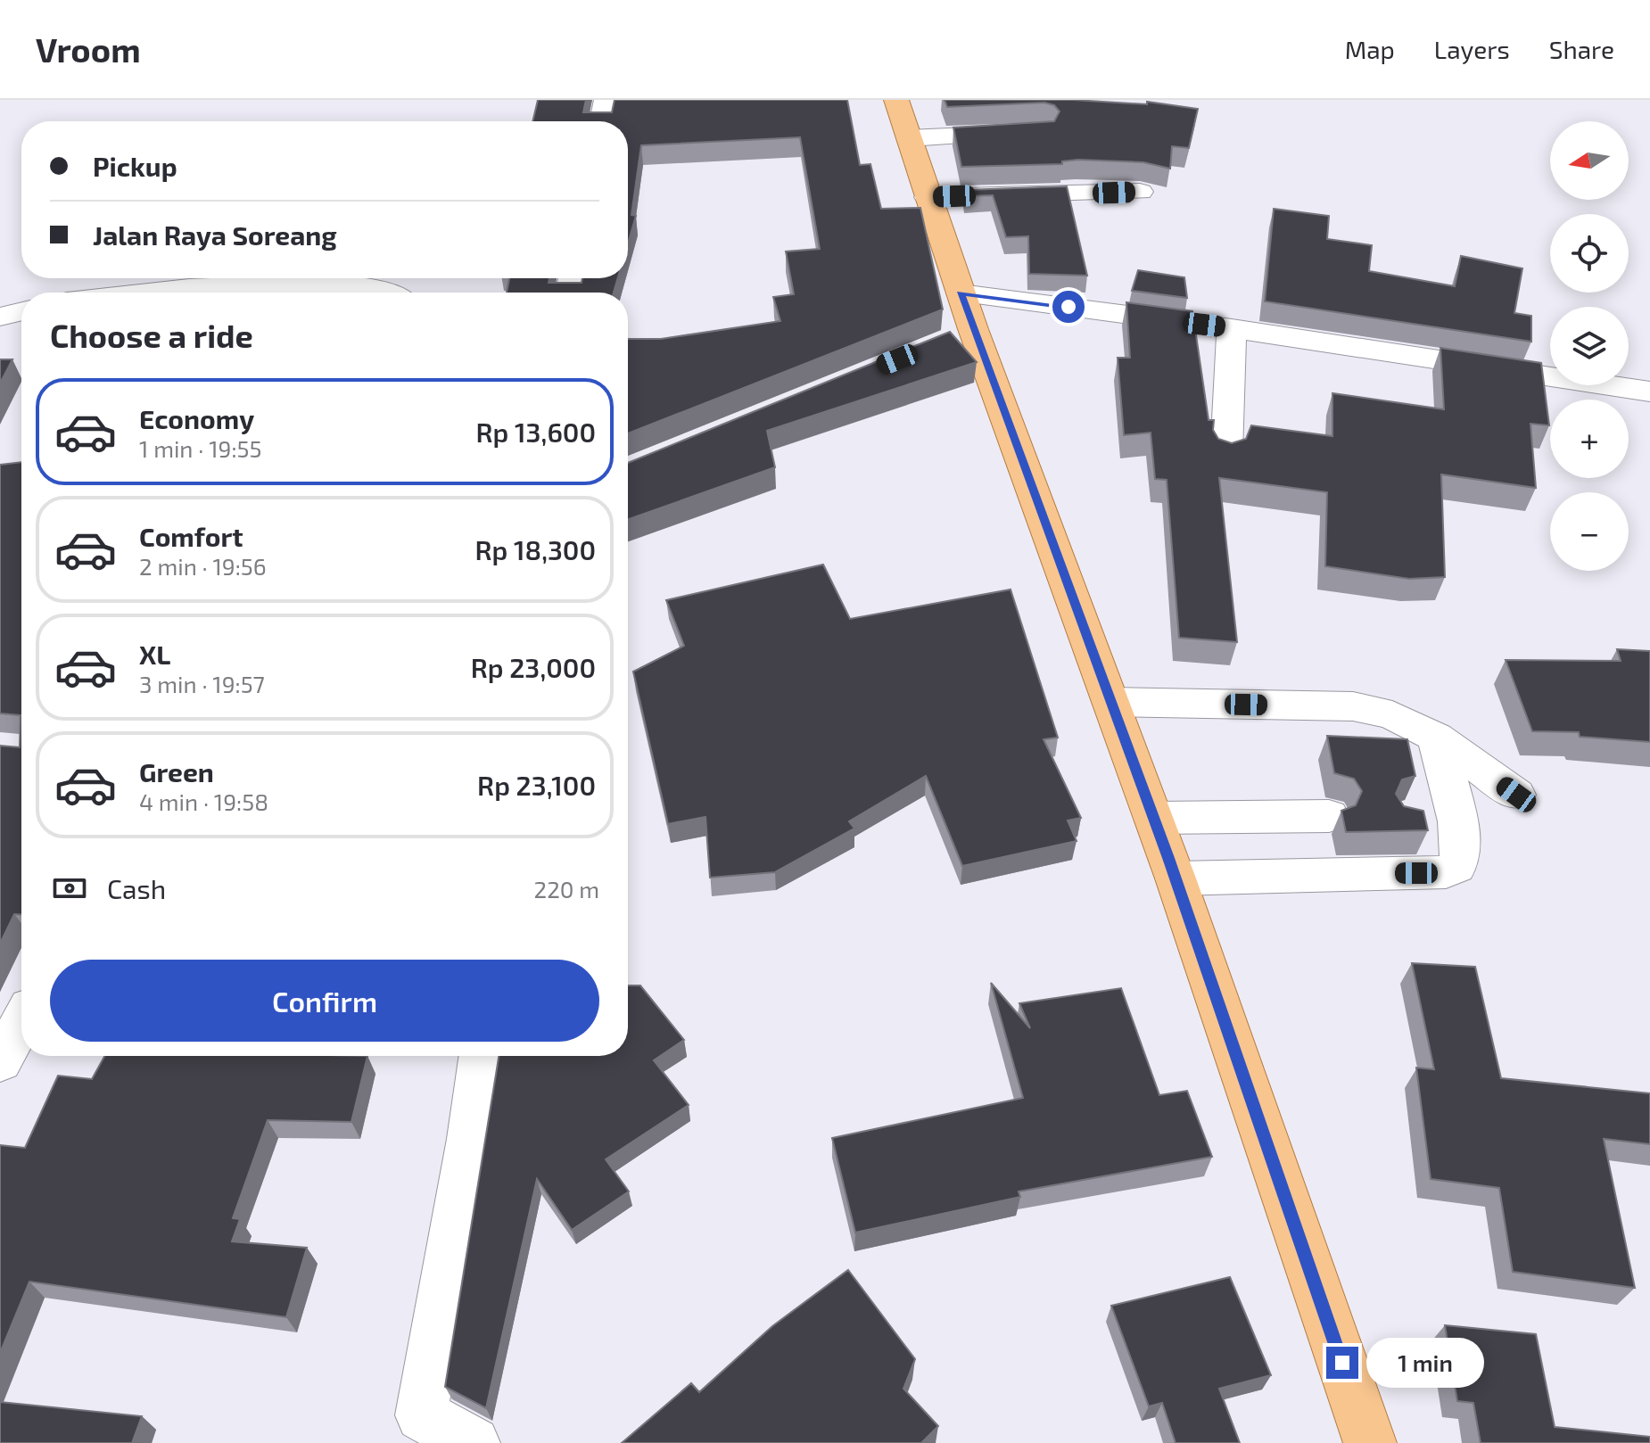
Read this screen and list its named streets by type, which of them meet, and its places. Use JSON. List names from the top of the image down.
{
  "north": "left",
  "page": {
    "header": "Vroom",
    "nav": ["Map", "Layers", "Share"],
    "map_buttons": ["+", "−"],
    "banner": ["Pickup", "Jalan Raya Soreang"],
    "heading": "Choose a ride",
    "list": [
      {
        "name": "Economy",
        "note": "1 min · 19:55",
        "value": "Rp 13,600"
      },
      {
        "name": "Comfort",
        "note": "2 min · 19:56",
        "value": "Rp 18,300"
      },
      {
        "name": "XL",
        "note": "3 min · 19:57",
        "value": "Rp 23,000"
      },
      {
        "name": "Green",
        "note": "4 min · 19:58",
        "value": "Rp 23,100"
      }
    ],
    "pay": ["Cash", "220 m"],
    "buttons": "Confirm",
    "bubble": "1 min"
  }
}
